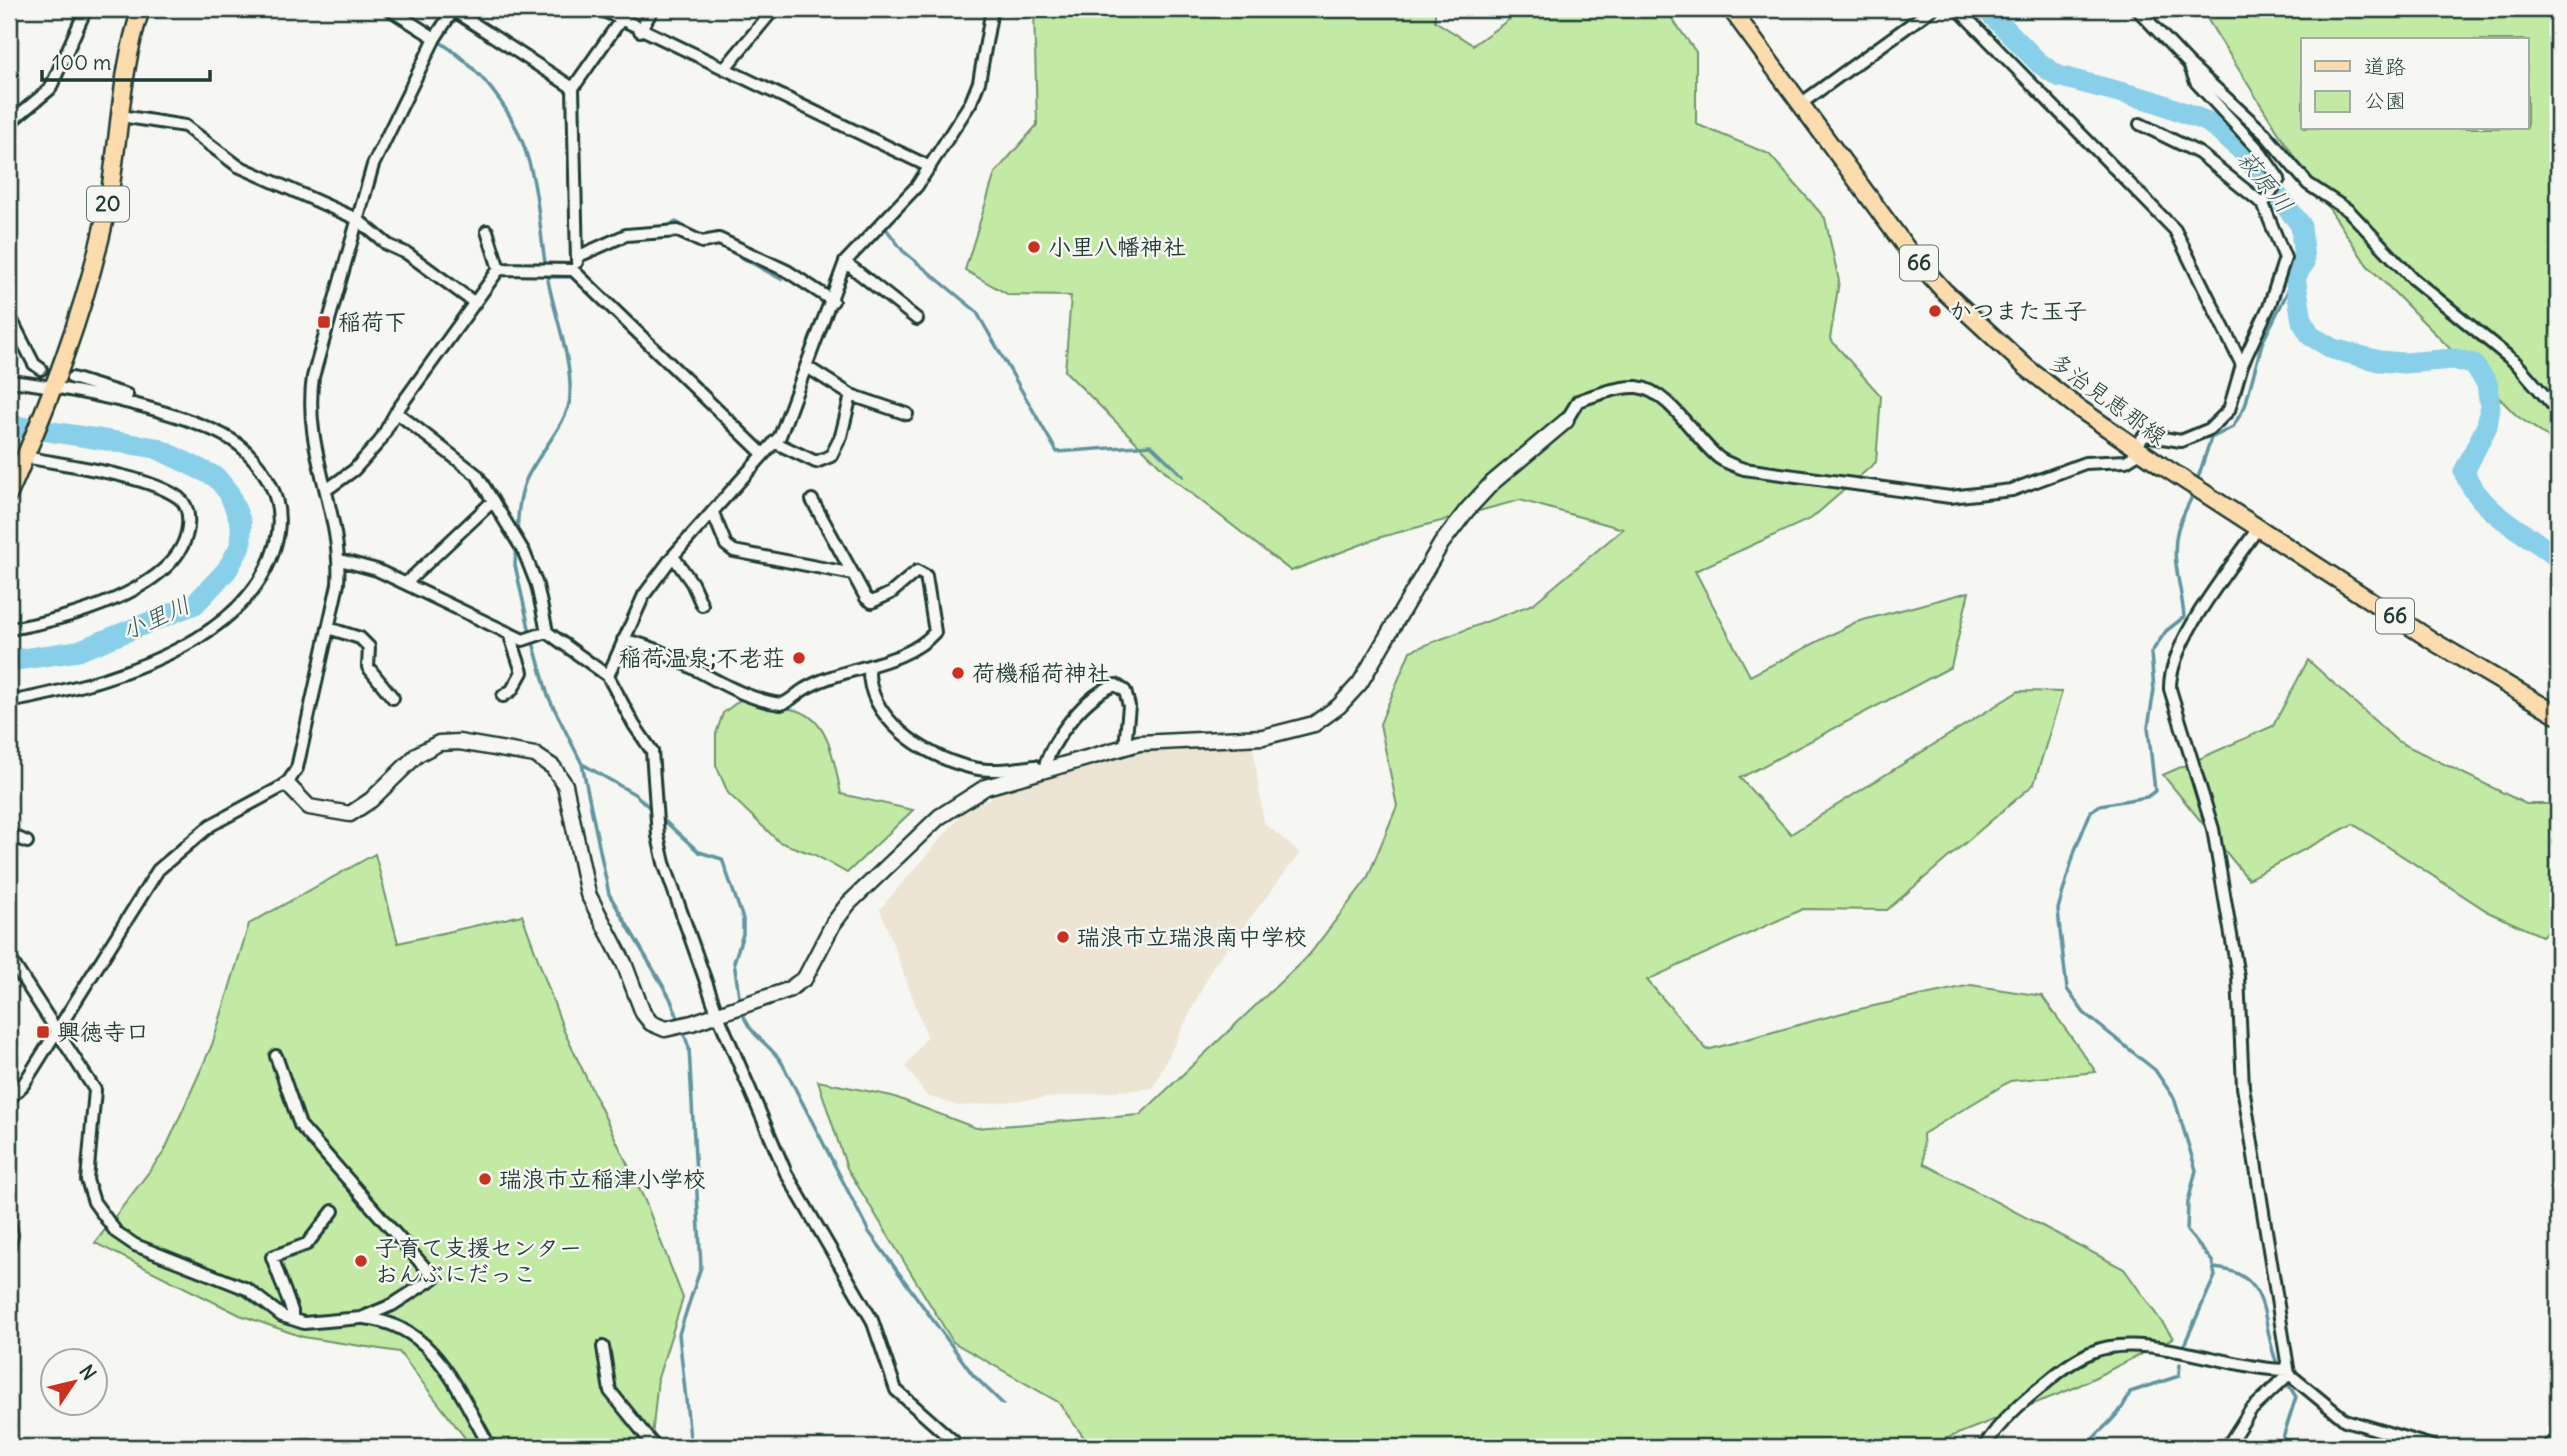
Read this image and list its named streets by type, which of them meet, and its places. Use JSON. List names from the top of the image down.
{
  "streets": {
    "main road": ["20", "66", "多治見恵那線"]
  },
  "water": ["萩原川", "小里川"],
  "places": {
    "other": [
      "小里八幡神社",
      "かつまた玉子",
      "稲荷温泉;不老荘",
      "荷機稲荷神社",
      "瑞浪市立瑞浪南中学校",
      "瑞浪市立稲津小学校",
      "子育て支援センター おんぶにだっこ"
    ],
    "transit": ["稲荷下", "興徳寺口"]
  },
  "legend": ["道路", "公園"],
  "scale_bar": "100 m",
  "north": "top right"
}
